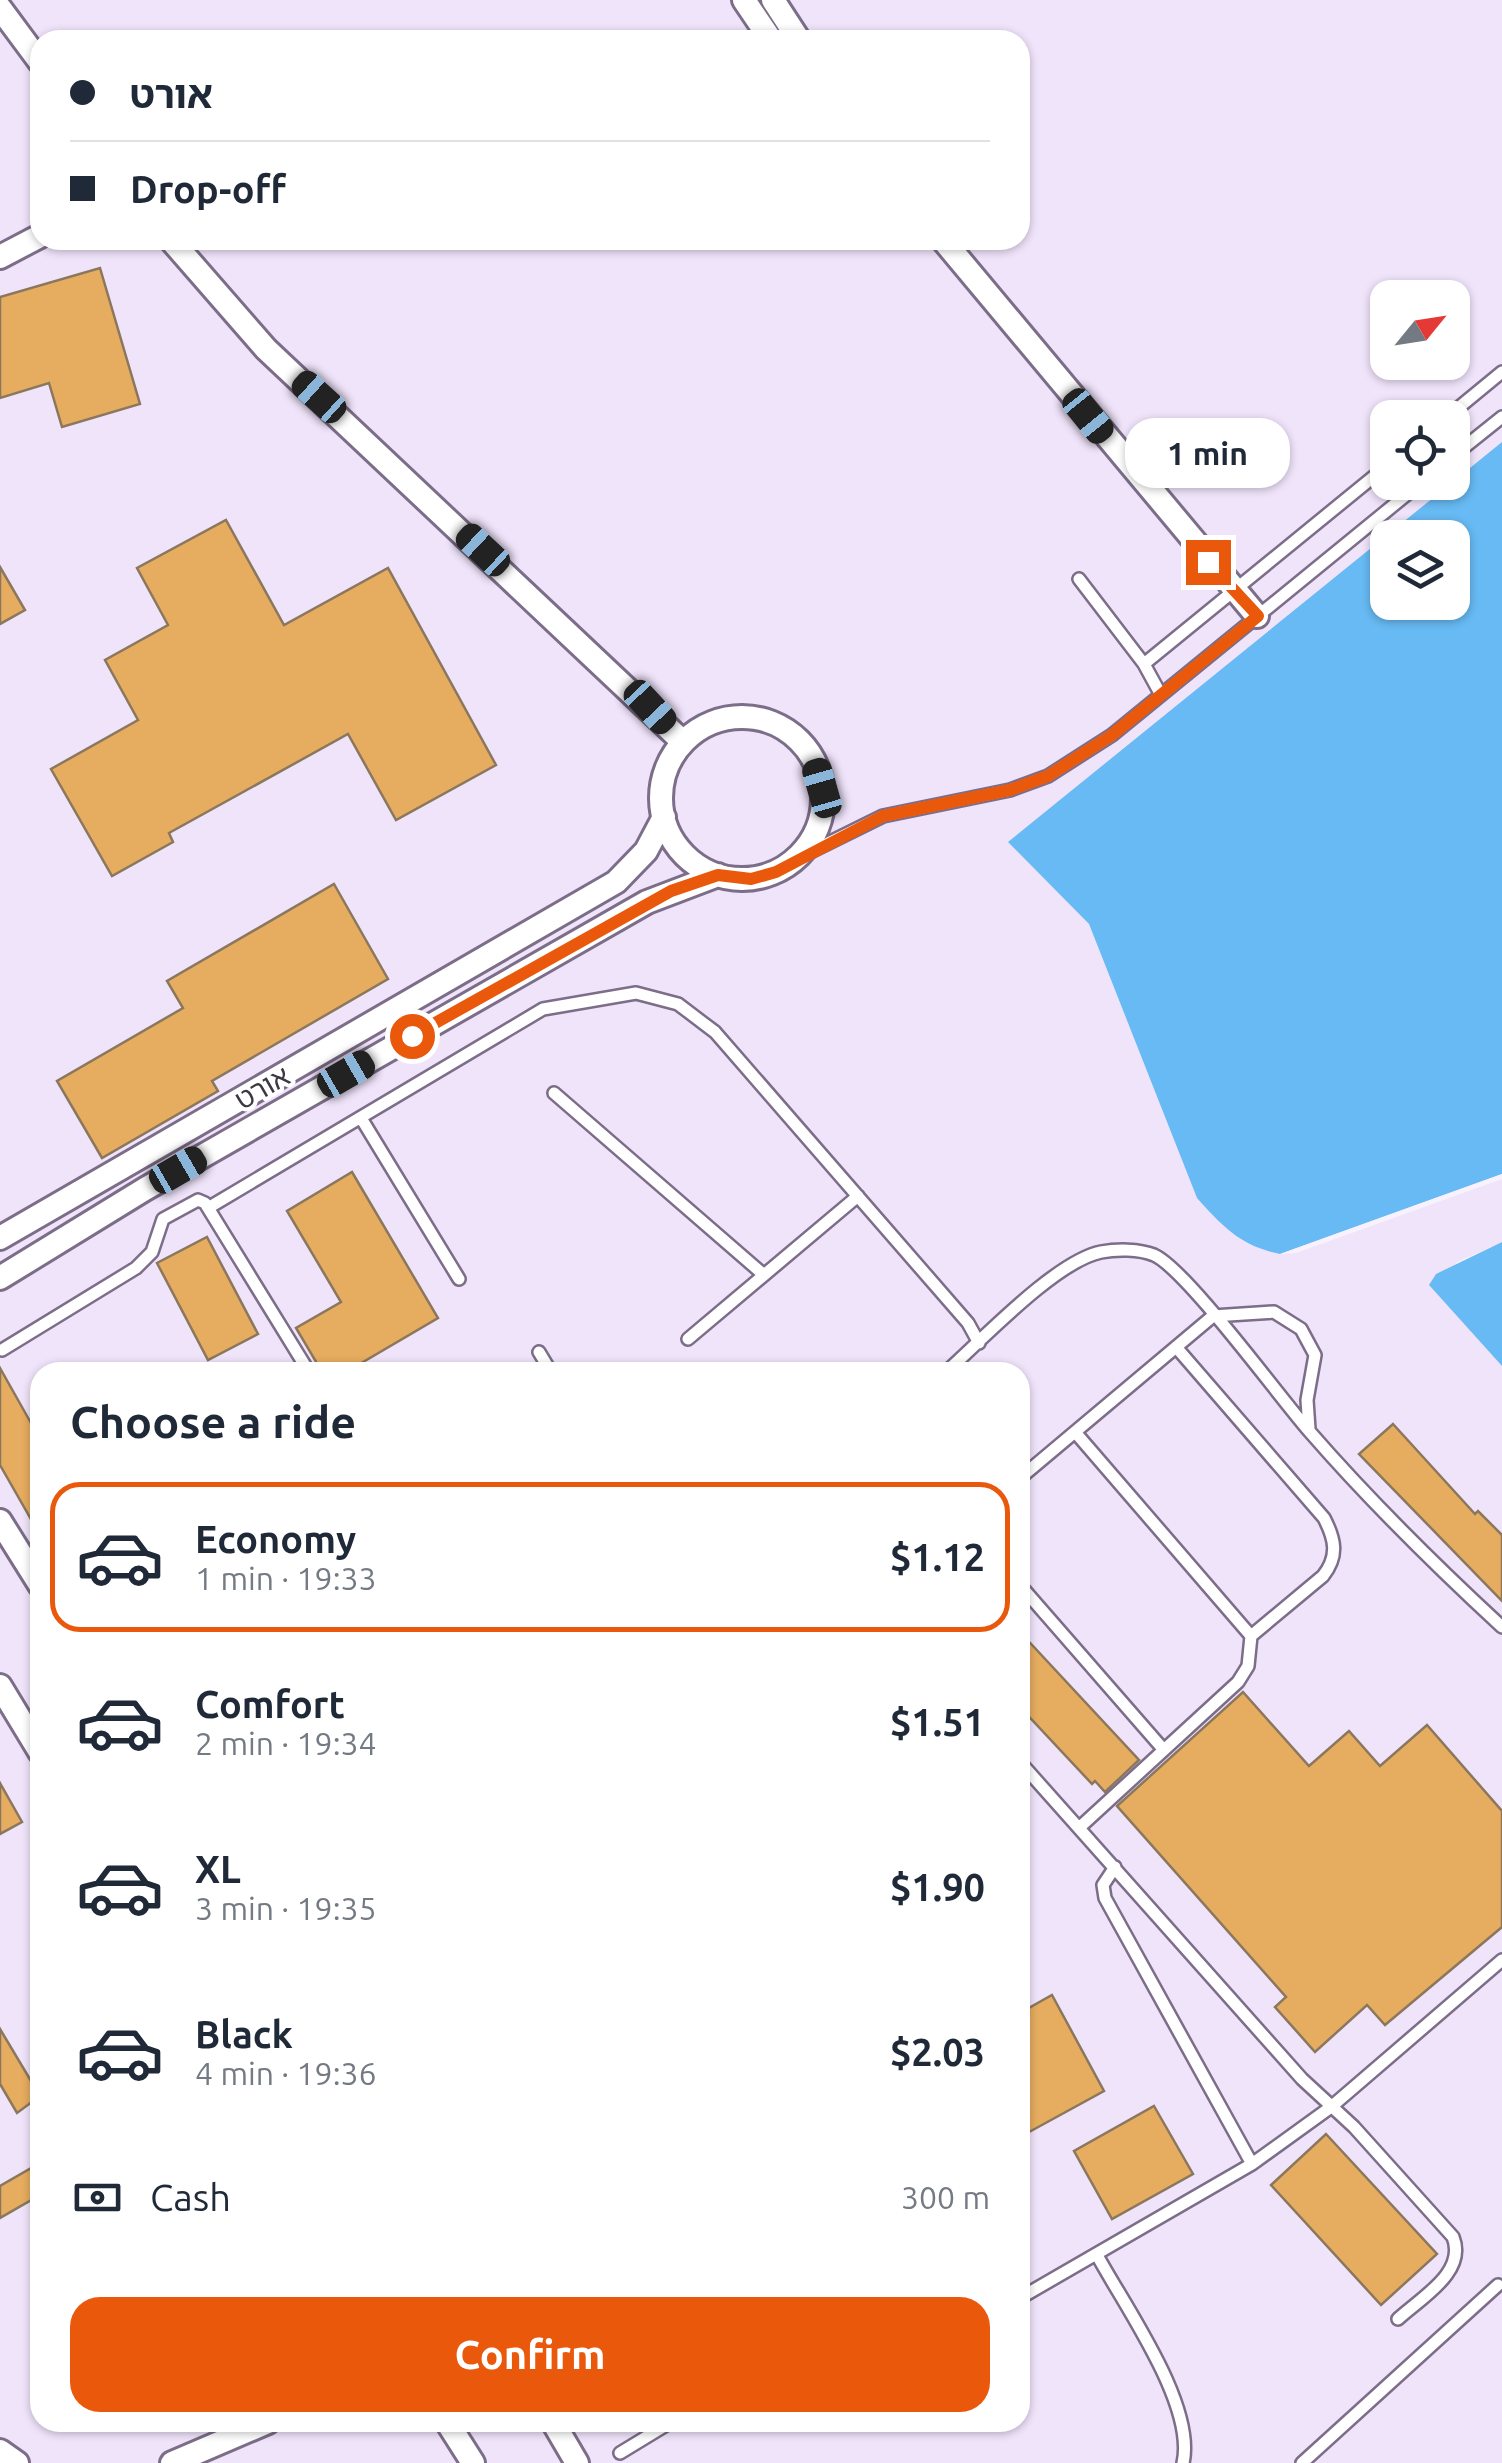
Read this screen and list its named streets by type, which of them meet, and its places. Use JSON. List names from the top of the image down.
{
  "streets": {
    "street": ["אורט"]
  },
  "north": "top right",
  "page": {
    "banner": ["אורט", "Drop-off"],
    "bubble": "1 min",
    "heading": "Choose a ride",
    "list": [
      {
        "name": "Economy",
        "note": "1 min · 19:33",
        "value": "$1.12"
      },
      {
        "name": "Comfort",
        "note": "2 min · 19:34",
        "value": "$1.51"
      },
      {
        "name": "XL",
        "note": "3 min · 19:35",
        "value": "$1.90"
      },
      {
        "name": "Black",
        "note": "4 min · 19:36",
        "value": "$2.03"
      }
    ],
    "pay": ["Cash", "300 m"],
    "buttons": "Confirm"
  }
}
